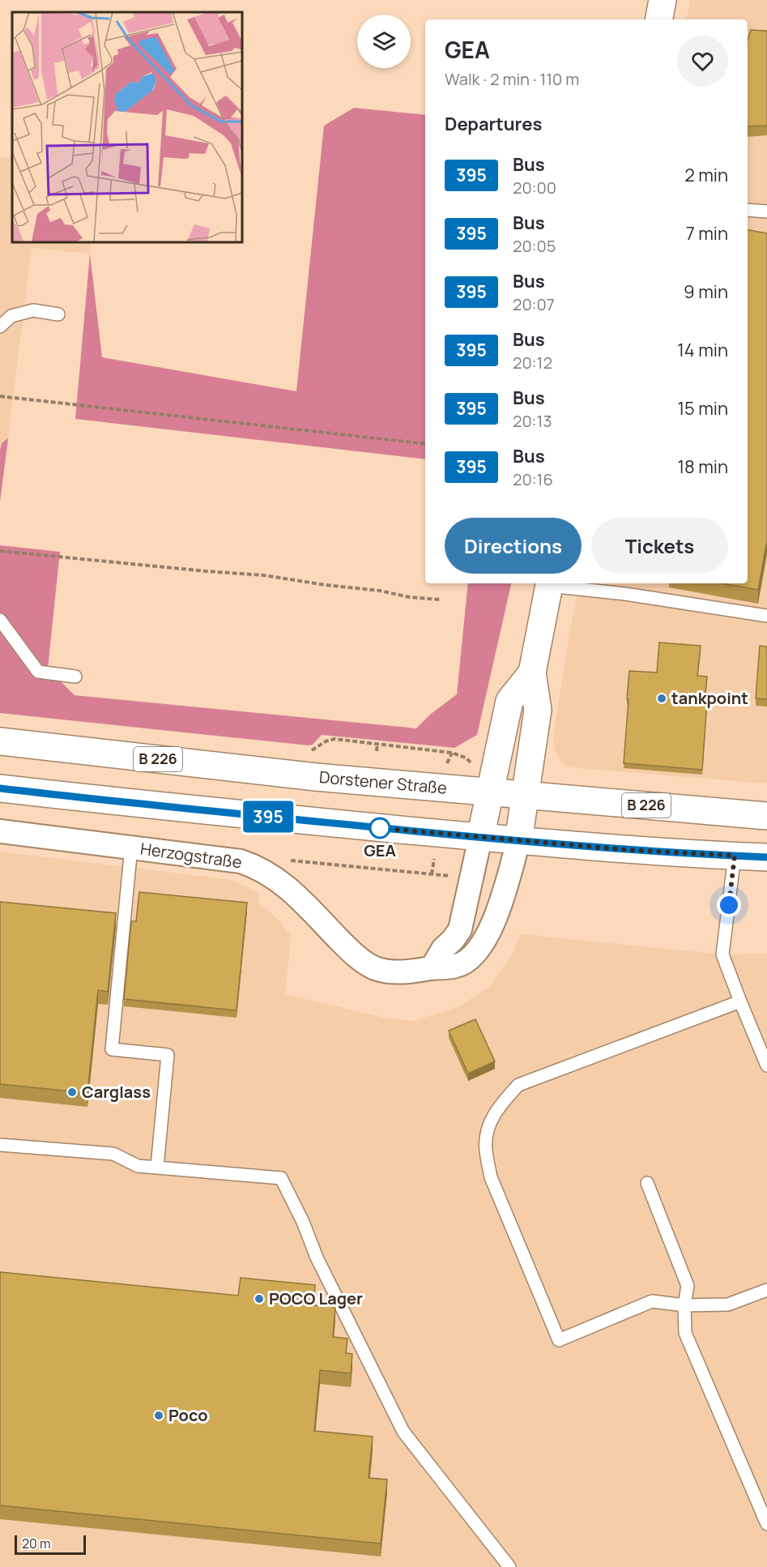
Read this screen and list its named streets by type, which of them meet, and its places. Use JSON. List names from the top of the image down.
{
  "streets": {
    "main road": ["B 226", "Dorstener Straße", "Herzogstraße"]
  },
  "crossings": [
    ["Dorstener Straße", "Herzogstraße"]
  ],
  "places": [
    "tankpoint",
    "GEA",
    "Carglass",
    "POCO Lager",
    "Poco"
  ],
  "lines": ["bus line 395"],
  "scale_bar": "20 m",
  "page": {
    "on_map": "395",
    "heading": [
      ["GEA", "Walk · 2 min · 110 m"],
      "Departures"
    ],
    "list": [
      {
        "mark": "395",
        "name": "Bus",
        "note": "20:00",
        "value": "2 min"
      },
      {
        "mark": "395",
        "name": "Bus",
        "note": "20:05",
        "value": "7 min"
      },
      {
        "mark": "395",
        "name": "Bus",
        "note": "20:07",
        "value": "9 min"
      },
      {
        "mark": "395",
        "name": "Bus",
        "note": "20:12",
        "value": "14 min"
      },
      {
        "mark": "395",
        "name": "Bus",
        "note": "20:13",
        "value": "15 min"
      },
      {
        "mark": "395",
        "name": "Bus",
        "note": "20:16",
        "value": "18 min"
      }
    ],
    "buttons": ["Directions", "Tickets"],
    "scale": "20 m"
  }
}
